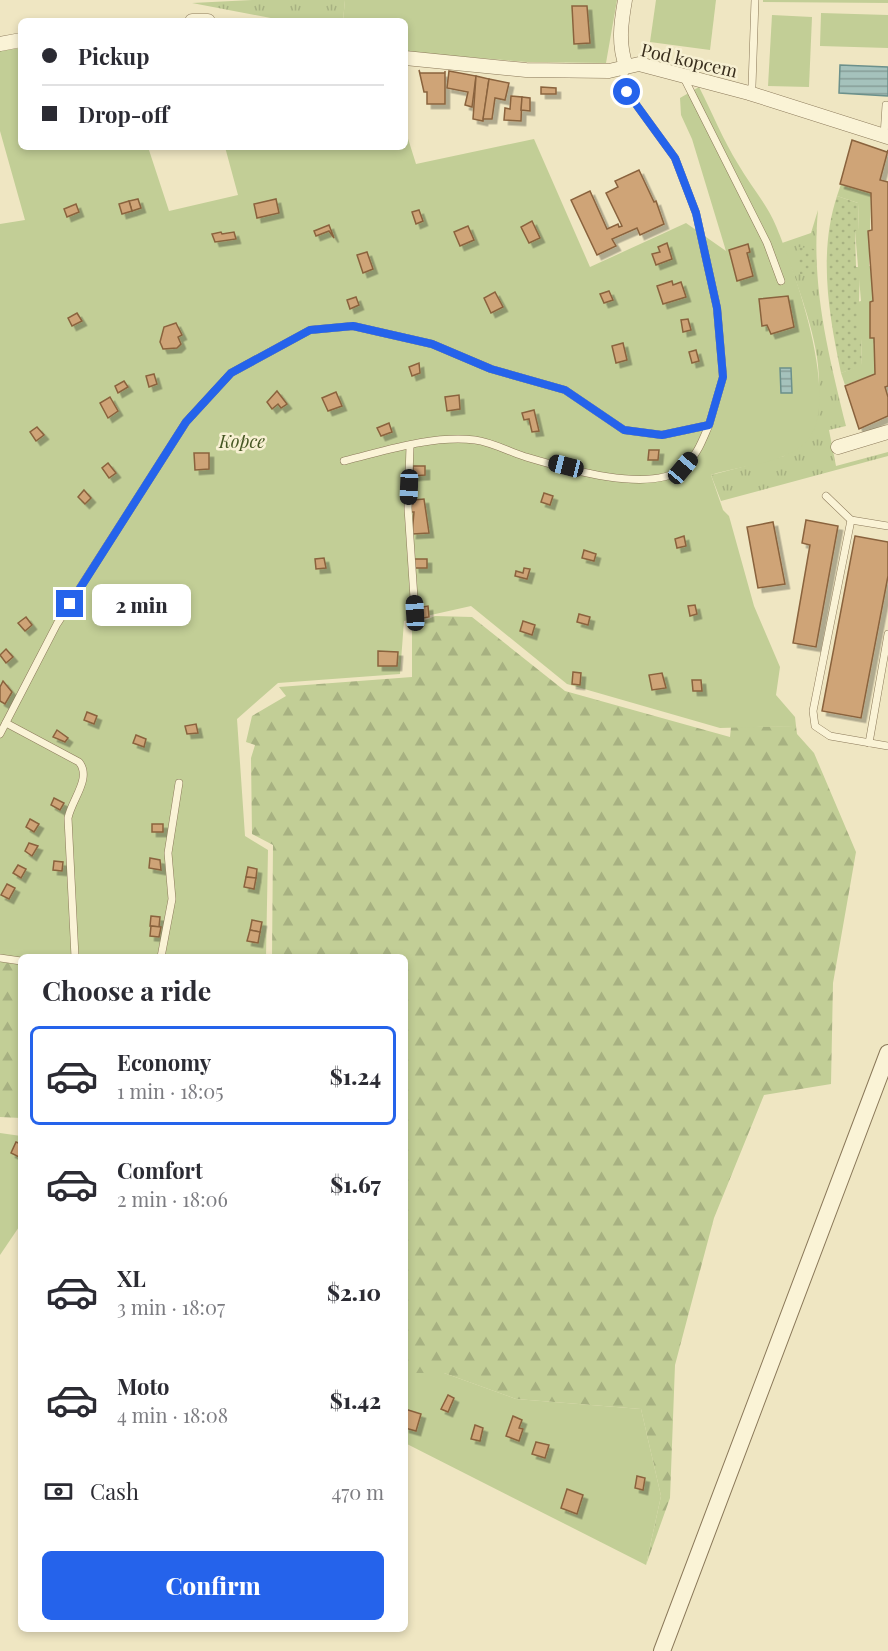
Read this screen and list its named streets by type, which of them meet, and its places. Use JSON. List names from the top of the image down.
{
  "streets": {
    "street": ["Pod kopcem"]
  },
  "parks": ["Kopce"],
  "page": {
    "banner": ["Pickup", "Drop-off"],
    "bubble": "2 min",
    "heading": "Choose a ride",
    "list": [
      {
        "name": "Economy",
        "note": "1 min · 18:05",
        "value": "$1.24"
      },
      {
        "name": "Comfort",
        "note": "2 min · 18:06",
        "value": "$1.67"
      },
      {
        "name": "XL",
        "note": "3 min · 18:07",
        "value": "$2.10"
      },
      {
        "name": "Moto",
        "note": "4 min · 18:08",
        "value": "$1.42"
      }
    ],
    "pay": ["Cash", "470 m"],
    "buttons": "Confirm"
  }
}
